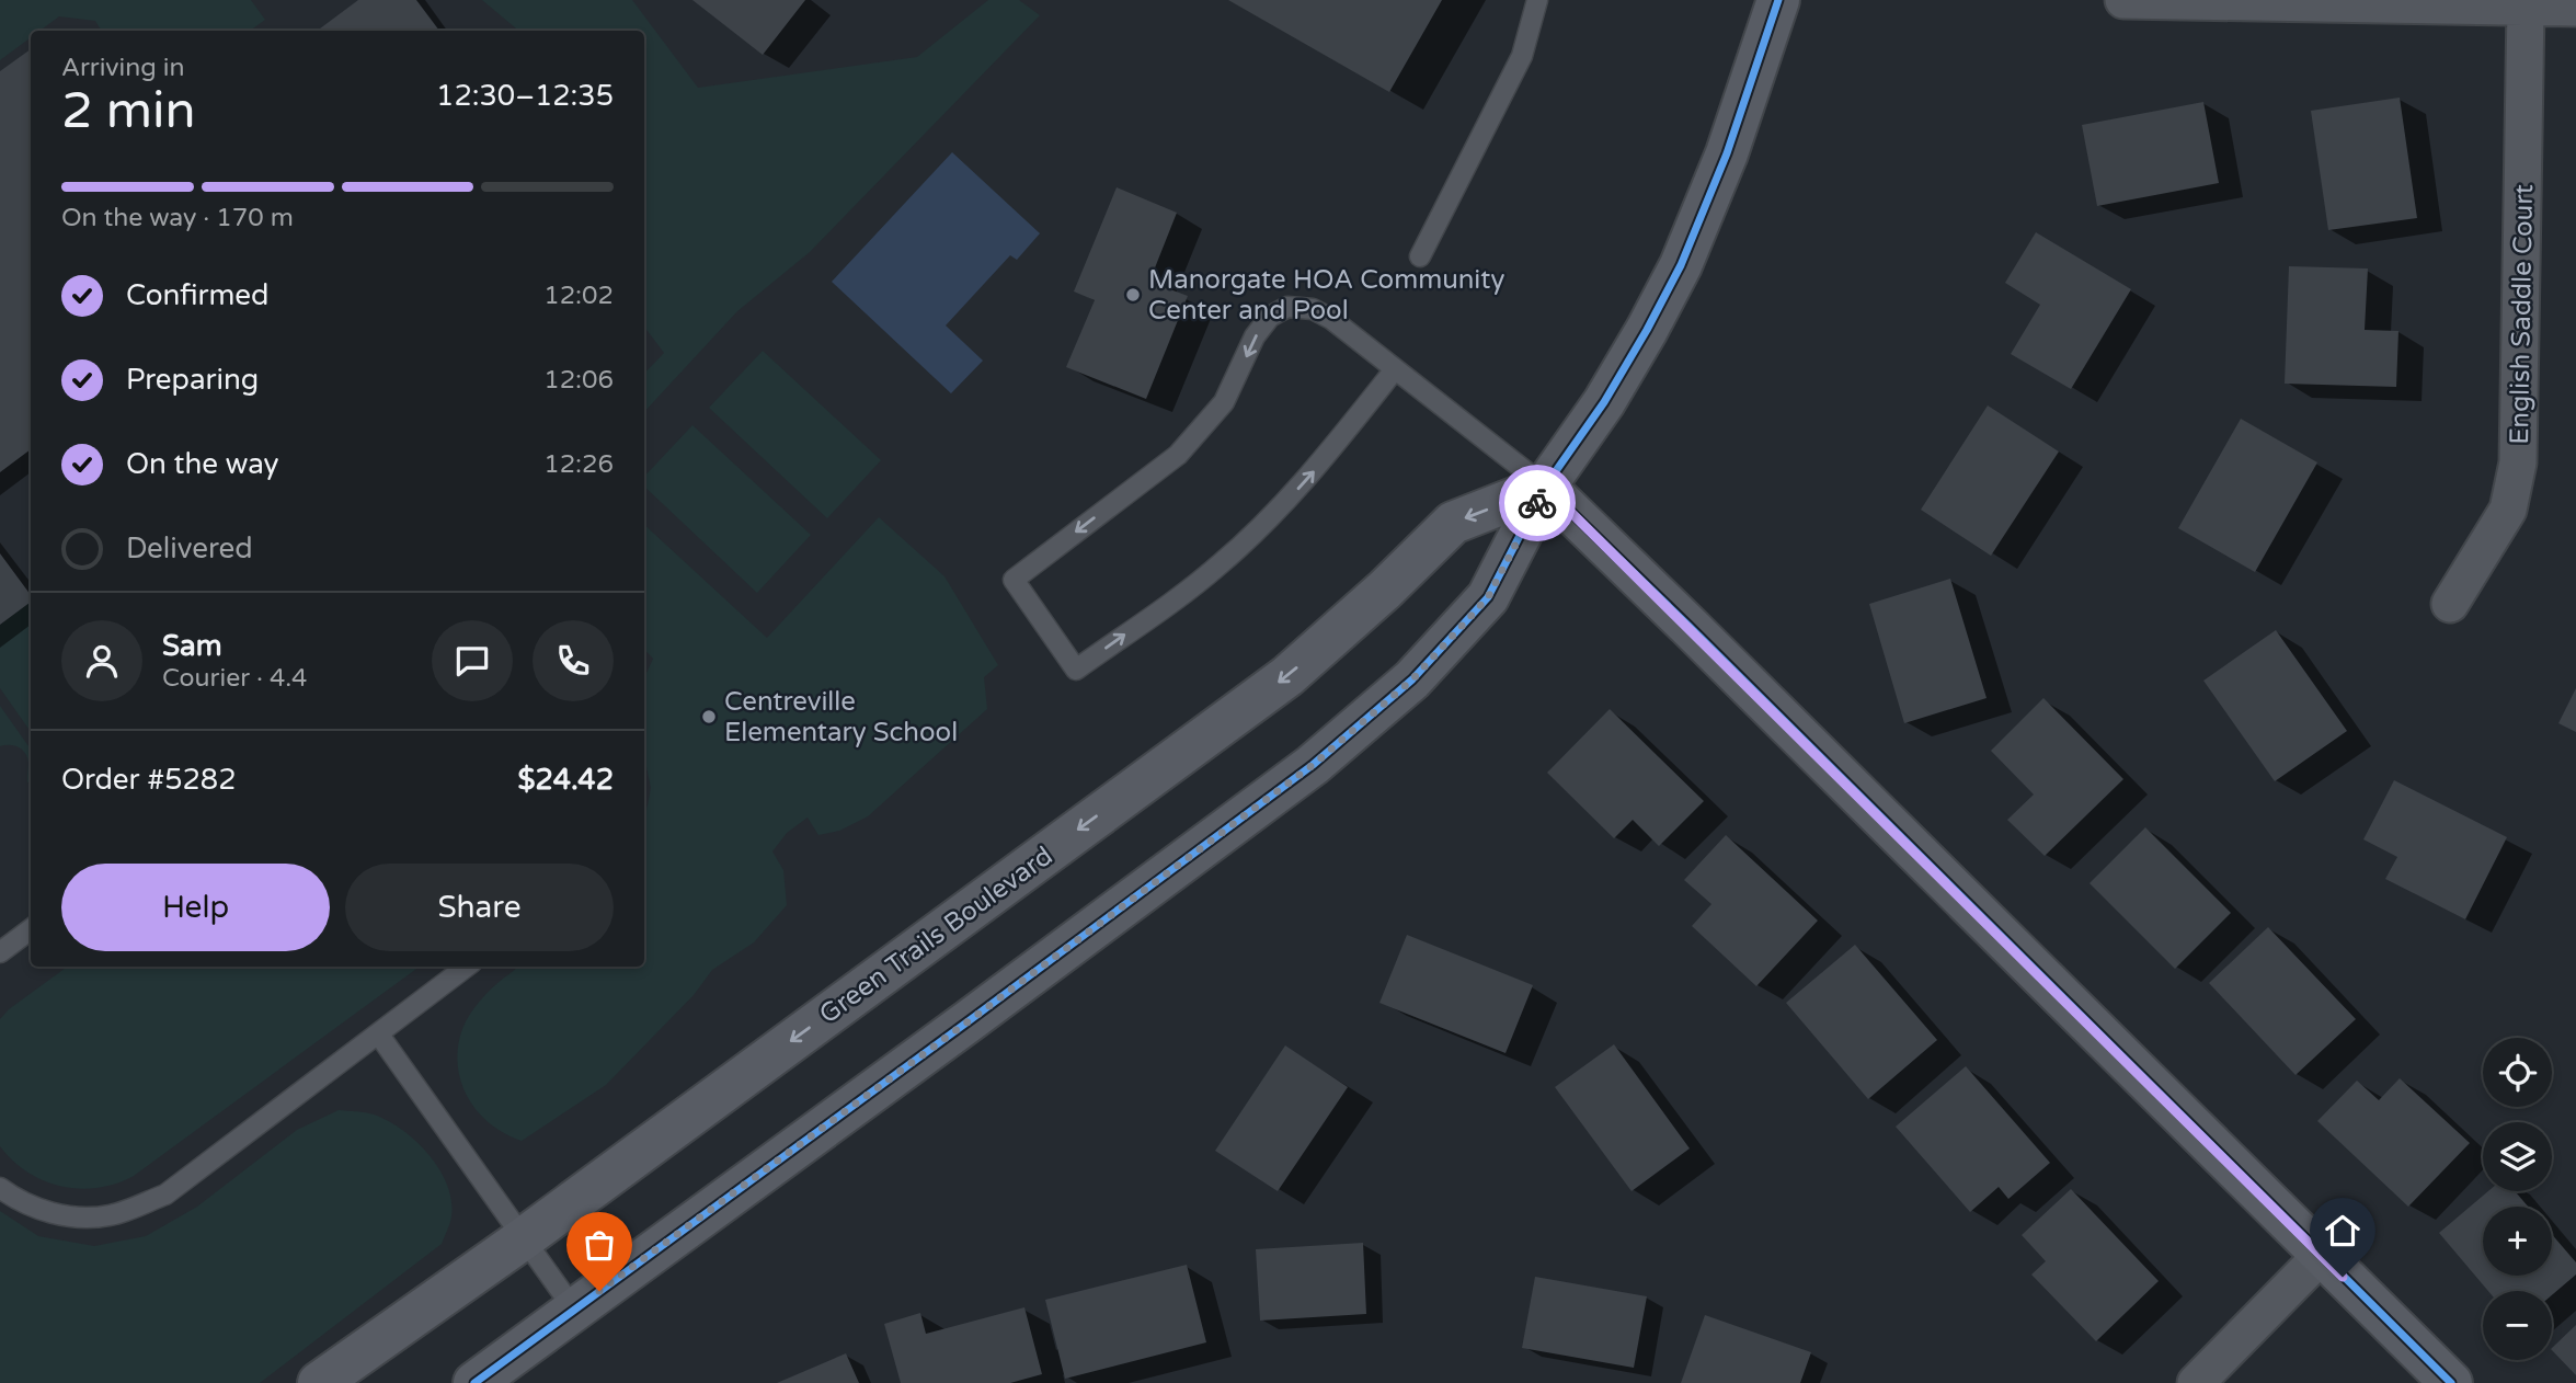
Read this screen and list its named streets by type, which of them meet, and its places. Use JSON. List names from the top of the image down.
{
  "streets": {
    "street": ["English Saddle Court", "Green Trails Boulevard"]
  },
  "places": ["Manorgate HOA Community Center and Pool", "Centreville Elementary School"],
  "page": {
    "heading": ["2 min", "Arriving in", "12:30–12:35"],
    "panel": [
      "Sam",
      "Courier · 4.4",
      "Order #5282",
      "$24.42"
    ],
    "bar": "On the way · 170 m",
    "list": [
      ["Confirmed", "12:02"],
      ["Preparing", "12:06"],
      ["On the way", "12:26"],
      "Delivered"
    ],
    "buttons": ["Help", "Share"],
    "map_buttons": ["+", "−"]
  }
}
